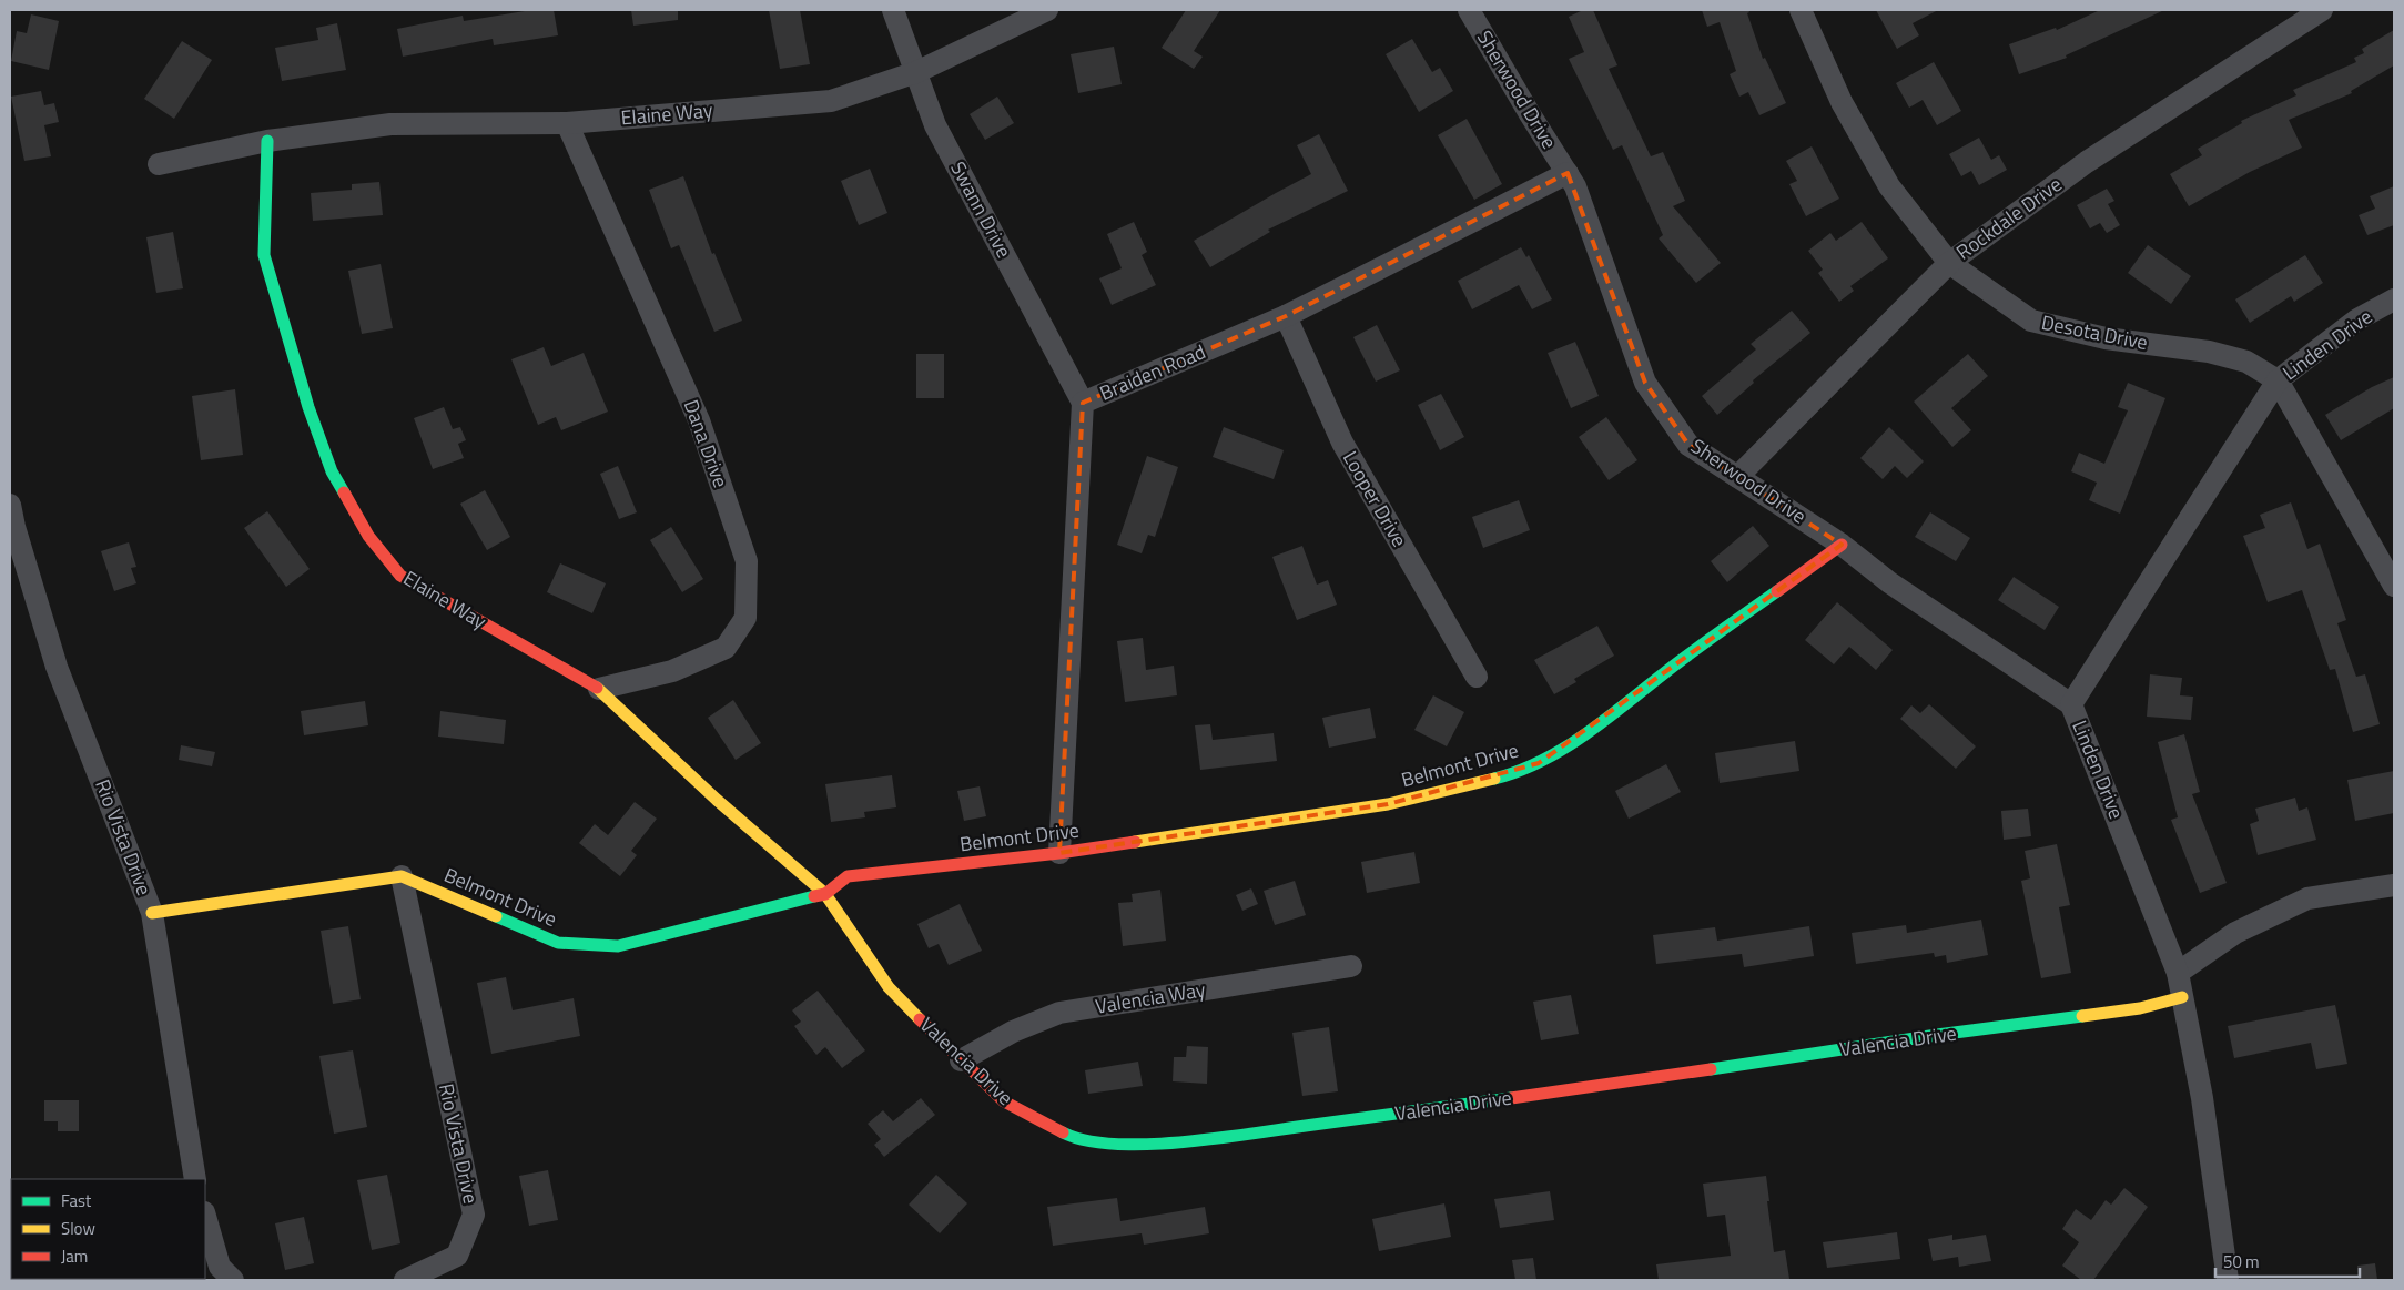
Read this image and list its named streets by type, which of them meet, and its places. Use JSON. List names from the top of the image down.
{
  "streets": {
    "street": [
      "Sherwood Drive",
      "Elaine Way",
      "Swann Drive",
      "Rockdale Drive",
      "Desota Drive",
      "Linden Drive",
      "Braiden Road",
      "Dana Drive",
      "Looper Drive",
      "Belmont Drive",
      "Rio Vista Drive",
      "Valencia Way",
      "Valencia Drive"
    ]
  },
  "crossings": [
    ["Sherwood Drive", "Rockdale Drive"],
    ["Sherwood Drive", "Linden Drive"],
    ["Sherwood Drive", "Braiden Road"],
    ["Sherwood Drive", "Belmont Drive"],
    ["Elaine Way", "Swann Drive"],
    ["Elaine Way", "Dana Drive"],
    ["Elaine Way", "Belmont Drive"],
    ["Elaine Way", "Valencia Drive"],
    ["Swann Drive", "Braiden Road"],
    ["Rockdale Drive", "Desota Drive"],
    ["Desota Drive", "Linden Drive"],
    ["Linden Drive", "Valencia Drive"],
    ["Braiden Road", "Looper Drive"],
    ["Braiden Road", "Belmont Drive"],
    ["Belmont Drive", "Rio Vista Drive"],
    ["Belmont Drive", "Valencia Drive"],
    ["Valencia Way", "Valencia Drive"]
  ],
  "legend": ["Fast", "Slow", "Jam"],
  "scale_bar": "50 m"
}
